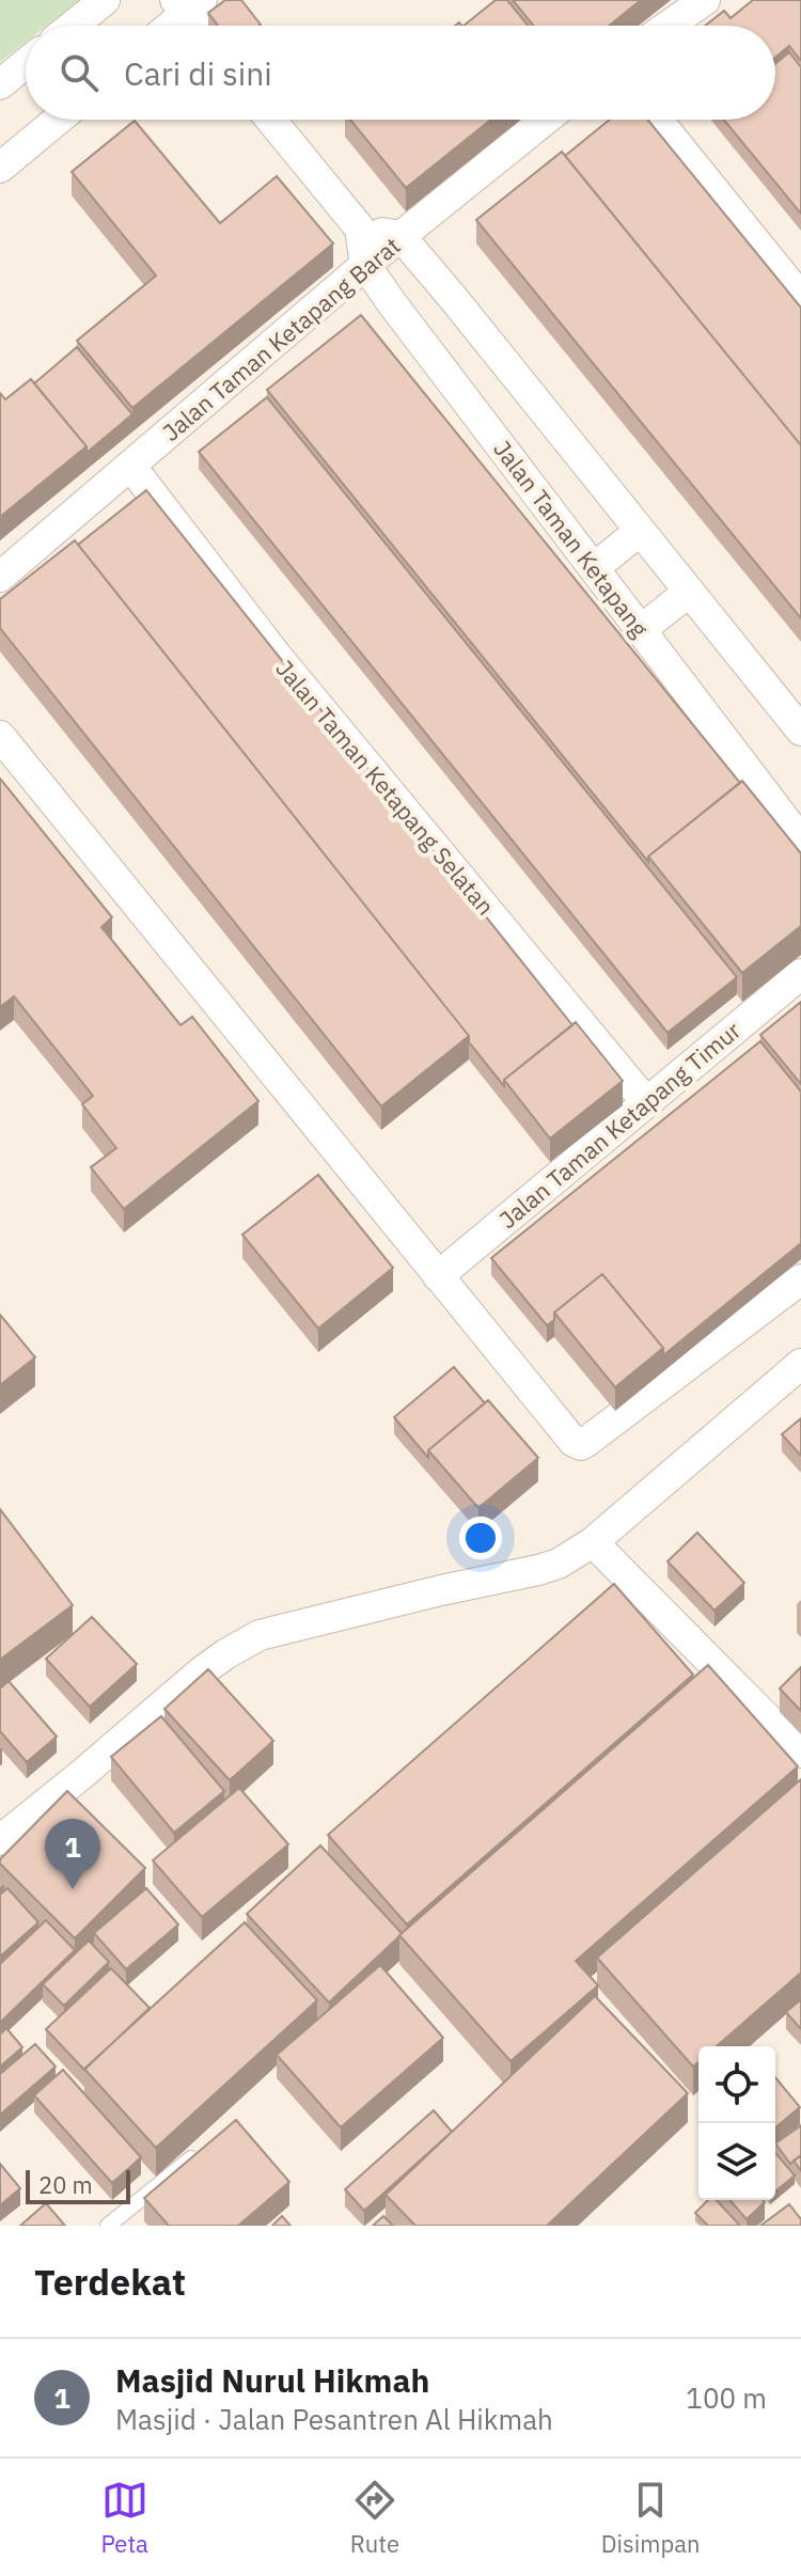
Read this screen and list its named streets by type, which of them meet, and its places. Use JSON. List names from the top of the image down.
{
  "streets": {
    "street": [
      "Jalan Taman Ketapang Barat",
      "Jalan Taman Ketapang",
      "Jalan Taman Ketapang Selatan",
      "Jalan Taman Ketapang Timur"
    ]
  },
  "crossings": [
    ["Jalan Taman Ketapang Barat", "Jalan Taman Ketapang"],
    ["Jalan Taman Ketapang Barat", "Jalan Taman Ketapang Selatan"],
    ["Jalan Taman Ketapang Selatan", "Jalan Taman Ketapang Timur"]
  ],
  "scale_bar": "20 m",
  "page": {
    "search": "Cari di sini",
    "pins": "1",
    "scale": "20 m",
    "heading": "Terdekat",
    "list": [
      {
        "mark": "1",
        "name": "Masjid Nurul Hikmah",
        "note": "Masjid · Jalan Pesantren Al Hikmah",
        "value": "100 m"
      }
    ],
    "nav": ["Peta", "Rute", "Disimpan"]
  }
}
